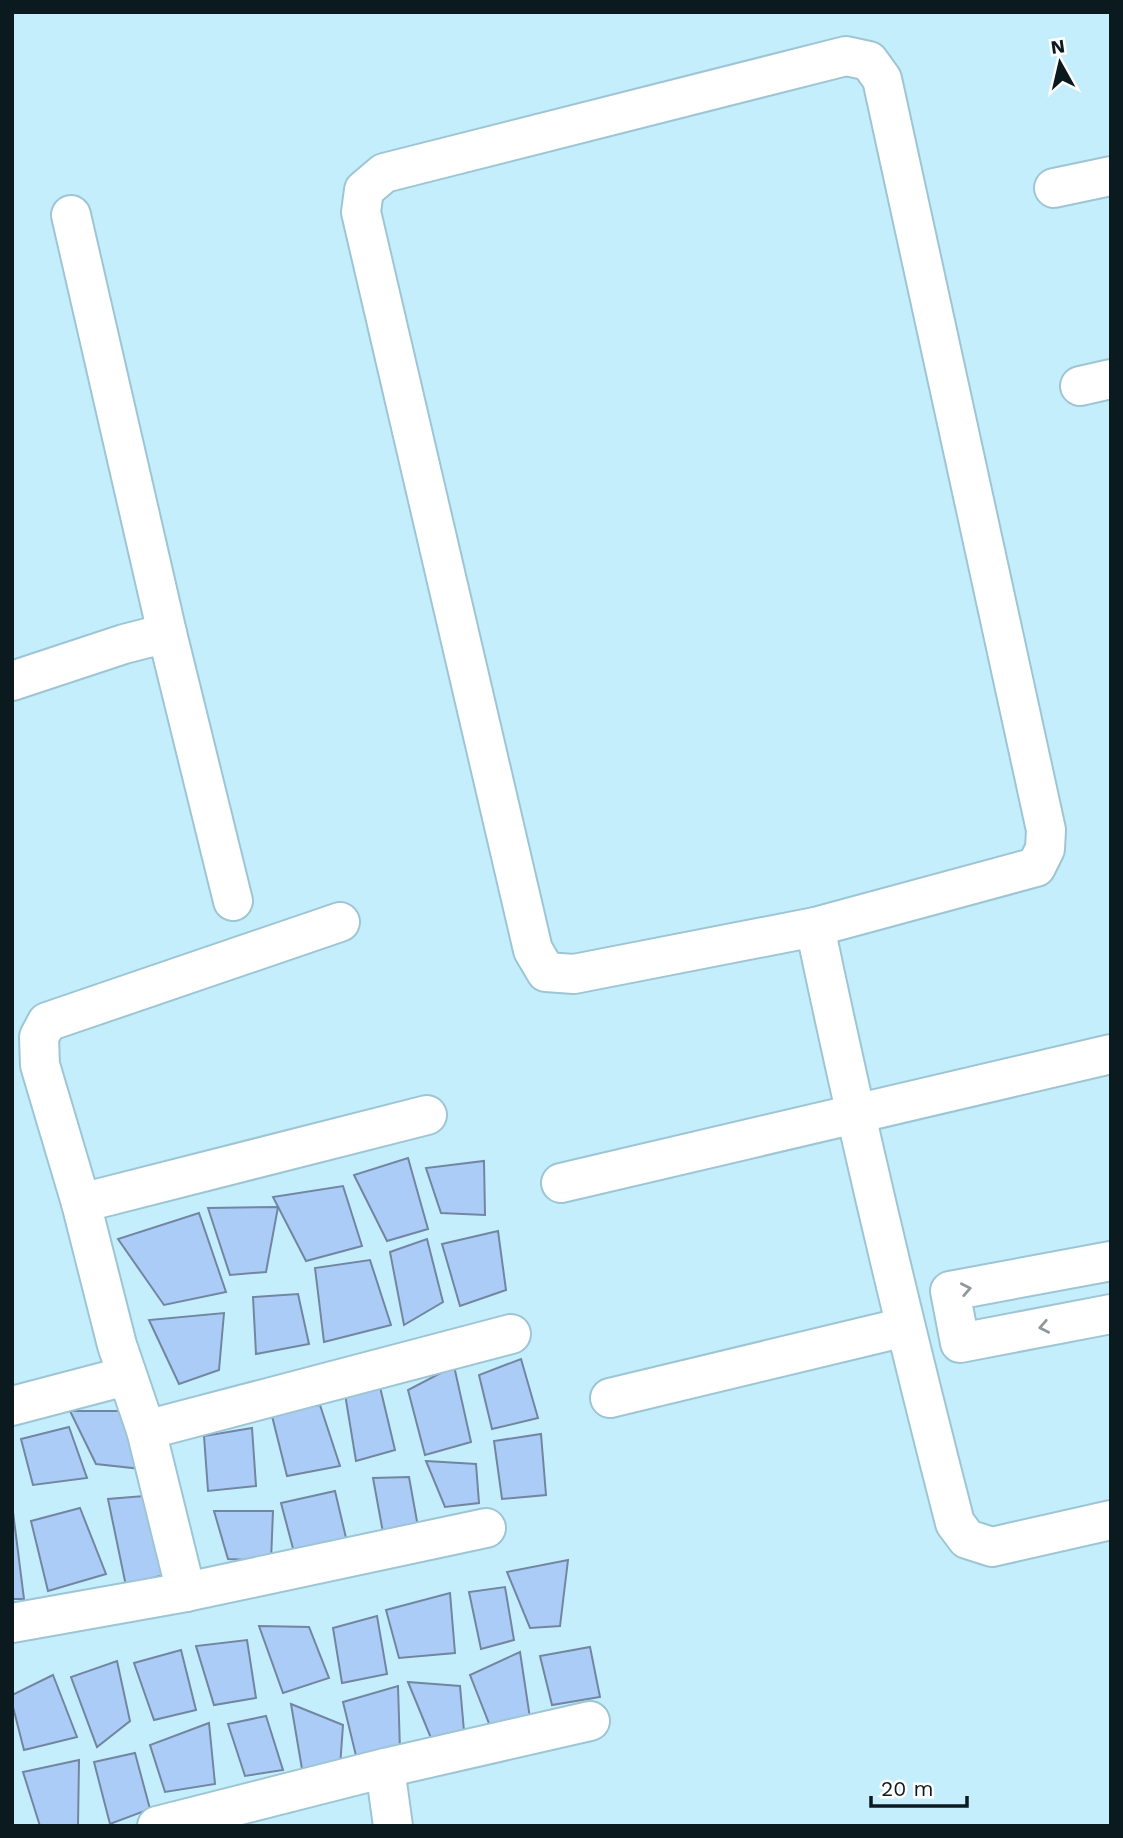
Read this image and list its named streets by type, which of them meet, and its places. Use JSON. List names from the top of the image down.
{
  "scale_bar": "20 m",
  "north": "top"
}
